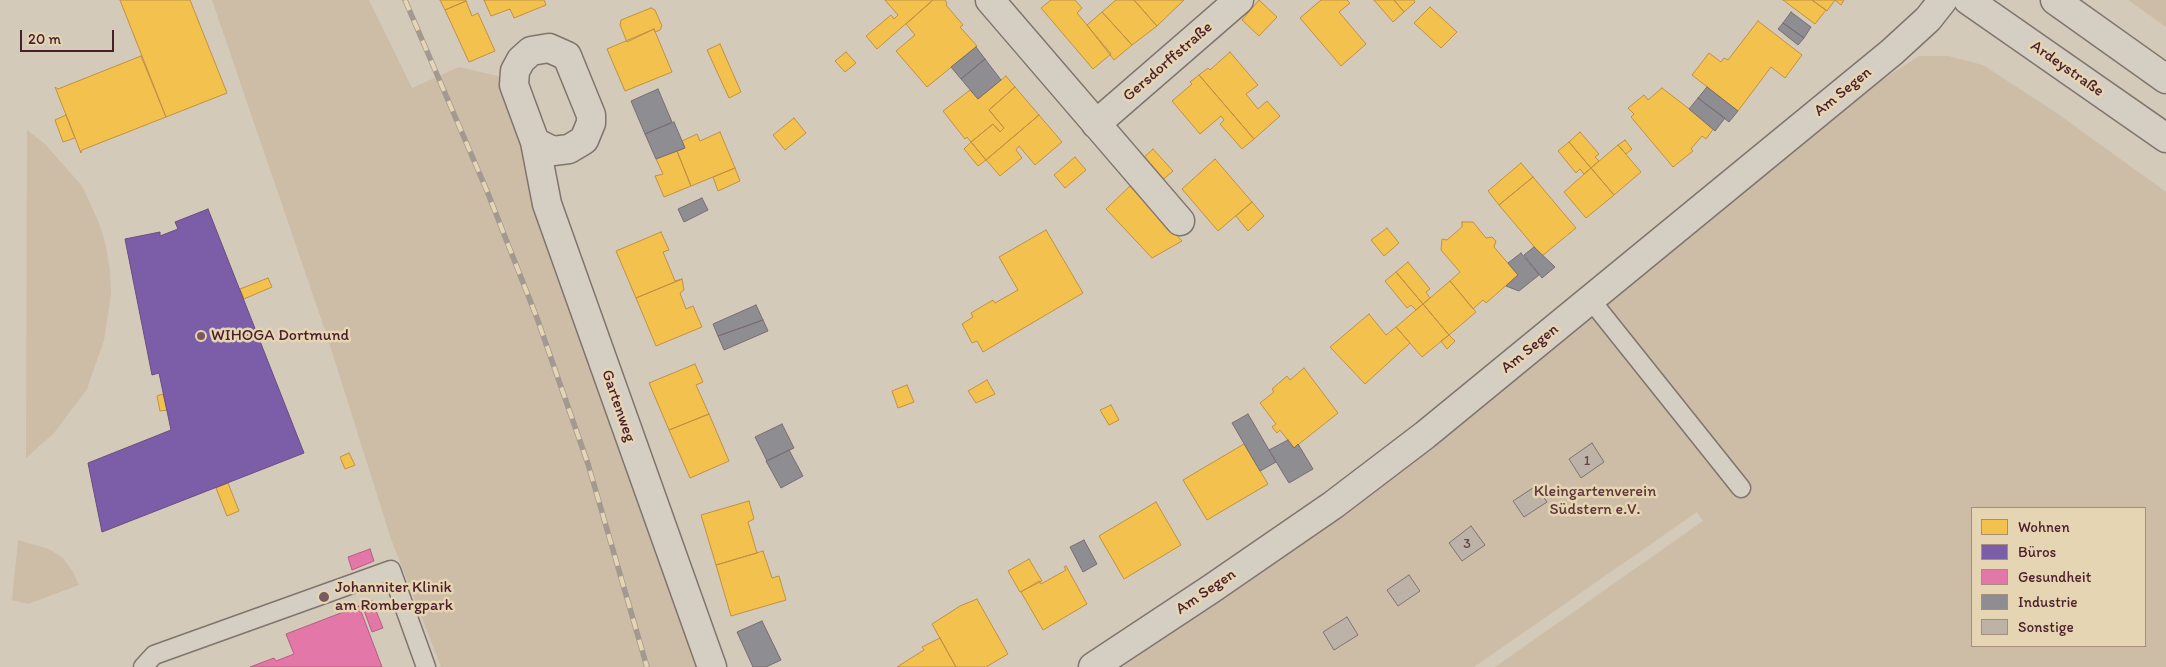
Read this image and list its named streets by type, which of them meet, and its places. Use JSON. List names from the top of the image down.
{
  "streets": {
    "street": [
      "Gersdorffstraße",
      "Ardeystraße",
      "Am Segen",
      "Gartenweg"
    ]
  },
  "parks": ["Kleingartenverein Südstern e.V."],
  "places": ["WIHOGA Dortmund", "Johanniter Klinik am Rombergpark"],
  "house_numbers": ["1", "3"],
  "legend": [
    "Wohnen",
    "Büros",
    "Gesundheit",
    "Industrie",
    "Sonstige"
  ],
  "scale_bar": "20 m"
}
